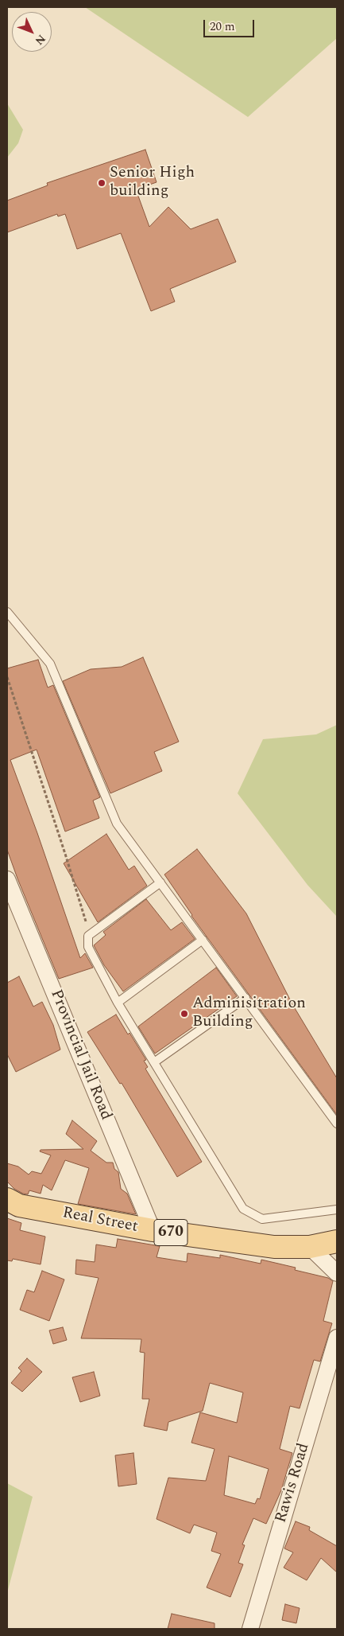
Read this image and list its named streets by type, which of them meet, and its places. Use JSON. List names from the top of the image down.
{
  "streets": {
    "main road": ["Real Street", "670"],
    "street": ["Provincial Jail Road", "Rawis Road"]
  },
  "crossings": [
    ["Provincial Jail Road", "Real Street"]
  ],
  "places": ["Senior High building", "Adminisitration Building"],
  "scale_bar": "20 m",
  "north": "bottom right"
}
